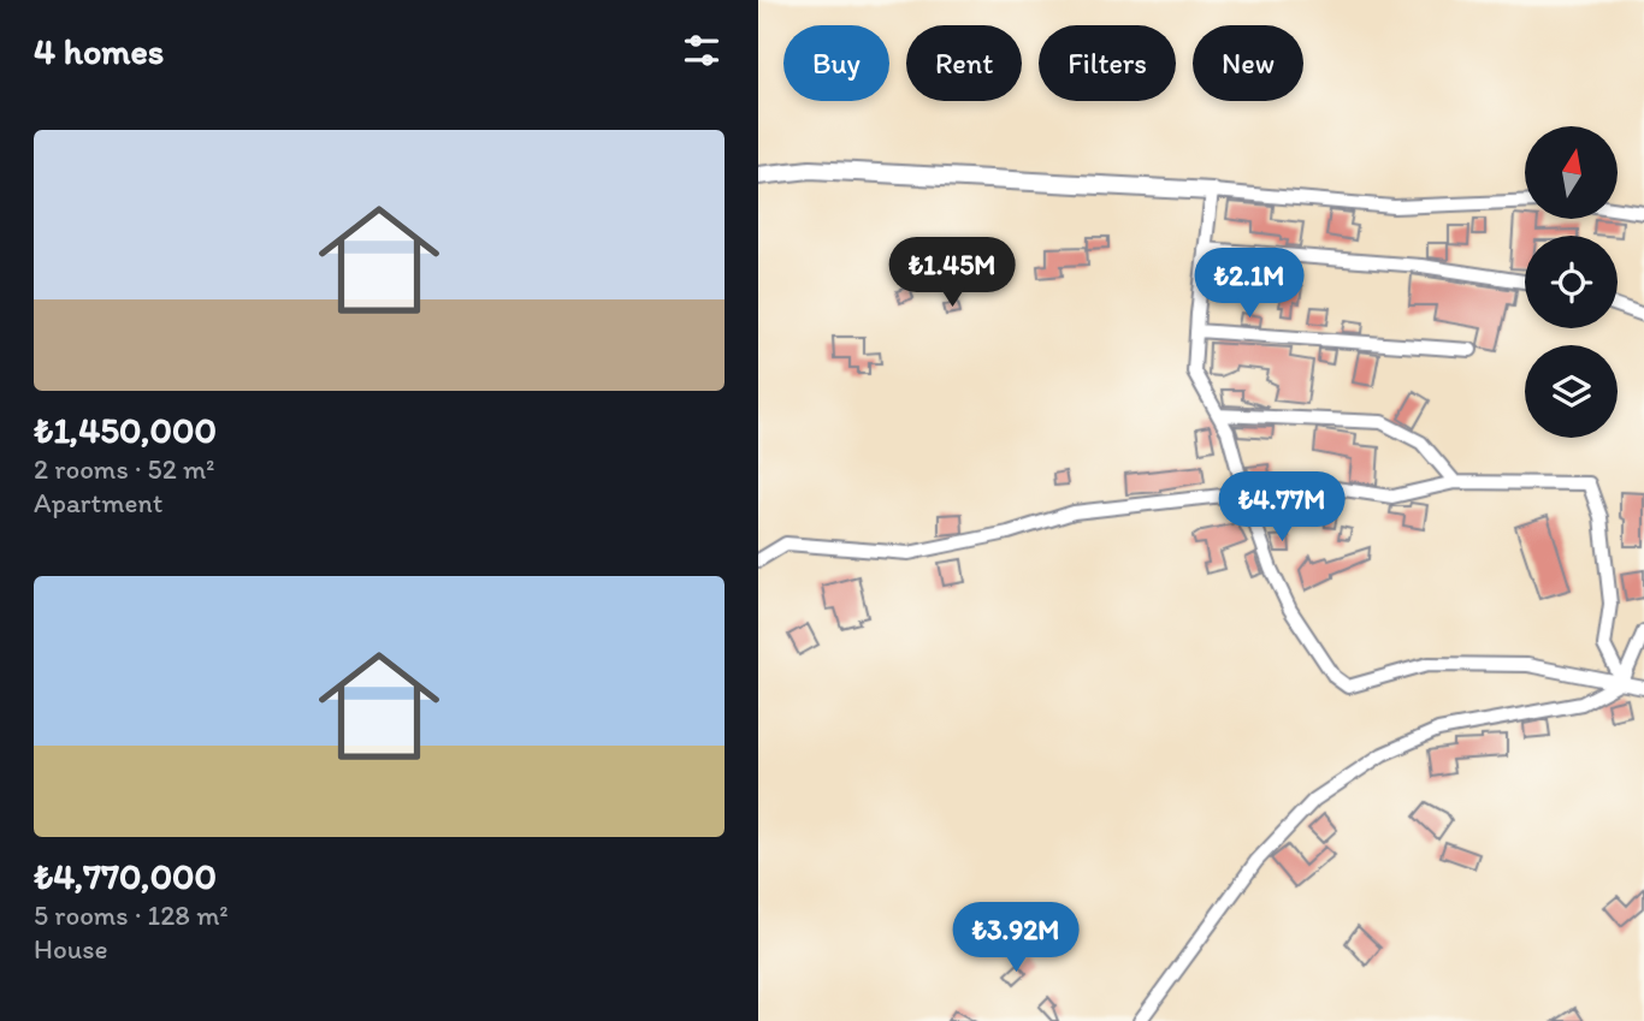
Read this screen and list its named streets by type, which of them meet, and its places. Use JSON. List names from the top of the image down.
{
  "north": "top",
  "page": {
    "heading": "4 homes",
    "chip": [
      "Buy",
      "Rent",
      "Filters",
      "New"
    ],
    "list": [
      {
        "name": "₺1,450,000",
        "note": "2 rooms · 52 m² · Apartment"
      },
      {
        "name": "₺4,770,000",
        "note": "5 rooms · 128 m² · House"
      }
    ],
    "price": [
      "₺1.45M",
      "₺2.1M",
      "₺4.77M",
      "₺3.92M"
    ]
  }
}
